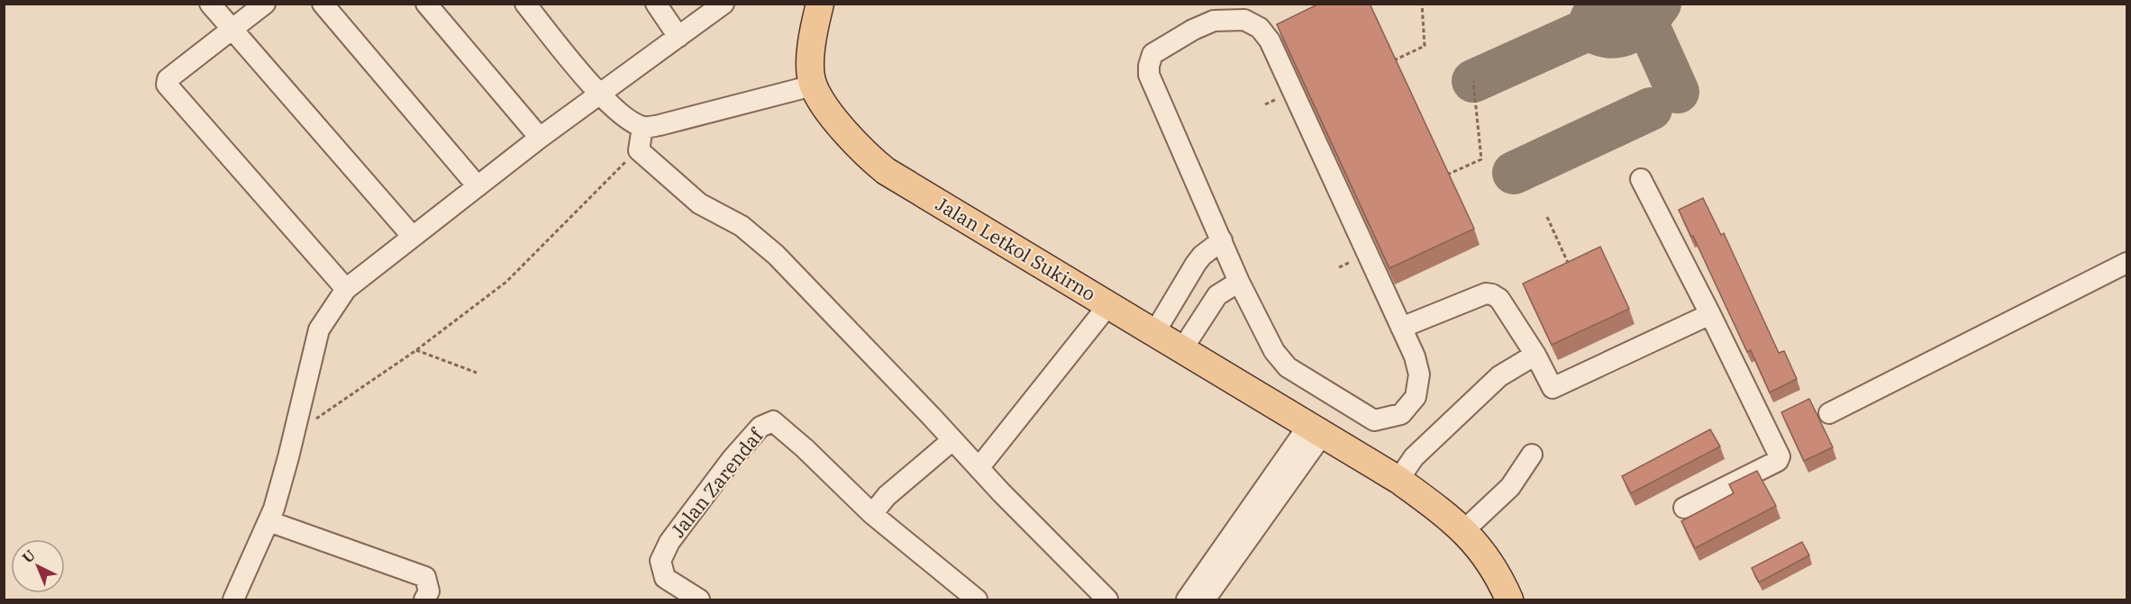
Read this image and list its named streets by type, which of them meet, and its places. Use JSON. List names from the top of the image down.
{
  "streets": {
    "main road": ["Jalan Letkol Sukirno"],
    "street": ["Jalan Zarendaf"]
  },
  "north": "top left"
}
